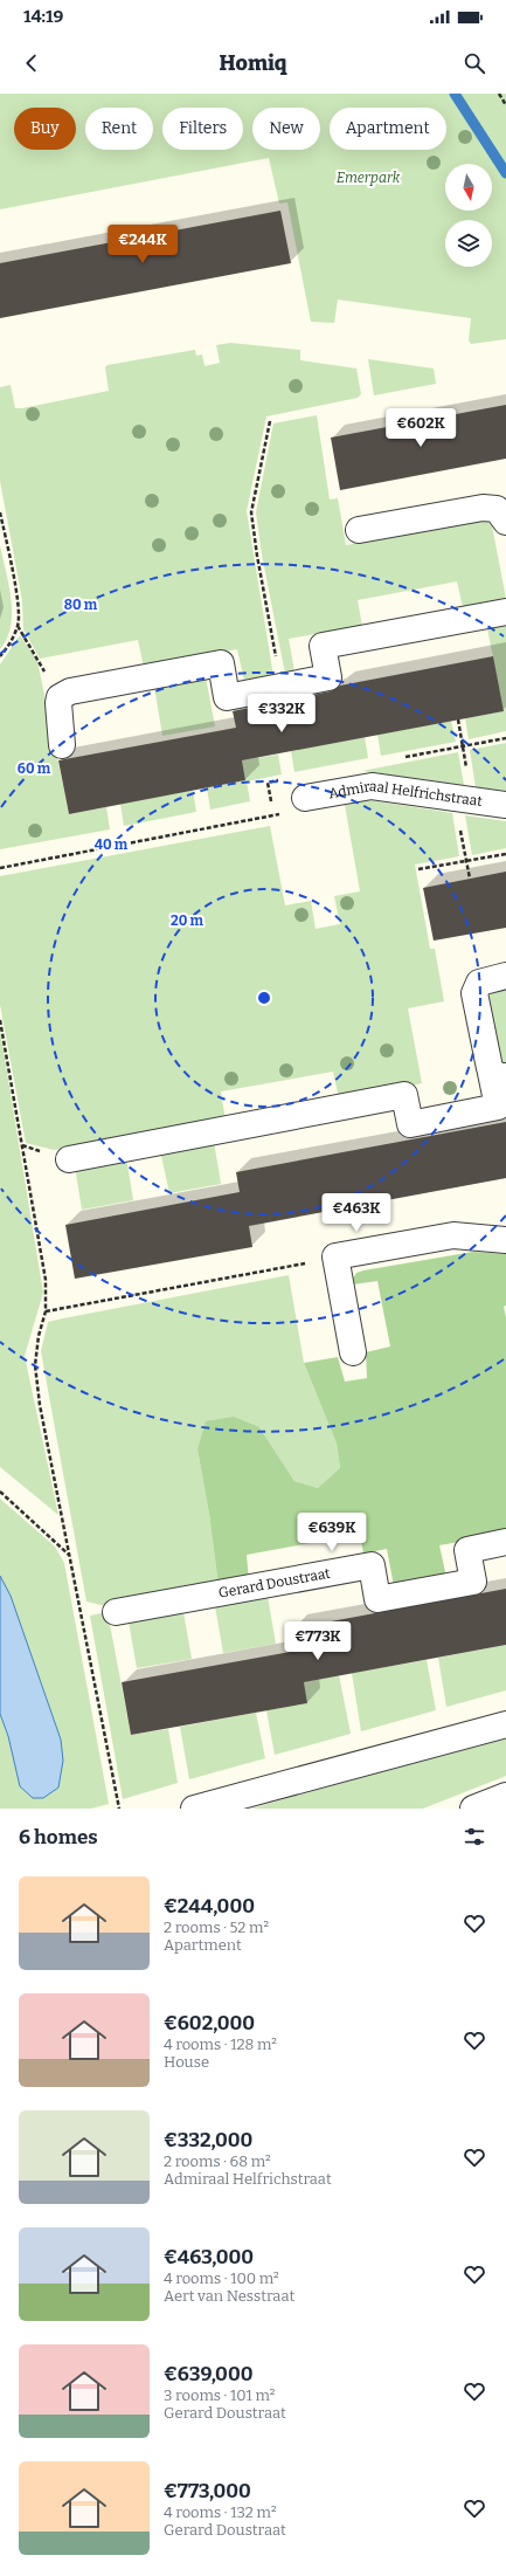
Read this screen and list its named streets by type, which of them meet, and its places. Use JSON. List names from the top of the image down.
{
  "streets": {
    "street": ["Admiraal Helfrichstraat", "Gerard Doustraat"]
  },
  "parks": ["Emerpark"],
  "north": "bottom",
  "page": {
    "status": "14:19",
    "header": "Homiq",
    "chip": [
      "Buy",
      "Rent",
      "Filters",
      "New",
      "Apartment"
    ],
    "price": [
      "€244K",
      "€602K",
      "€332K",
      "€463K",
      "€639K",
      "€773K"
    ],
    "heading": "6 homes",
    "list": [
      {
        "name": "€244,000",
        "note": "2 rooms · 52 m² · Apartment"
      },
      {
        "name": "€602,000",
        "note": "4 rooms · 128 m² · House"
      },
      {
        "name": "€332,000",
        "note": "2 rooms · 68 m² · Admiraal Helfrichstraat"
      },
      {
        "name": "€463,000",
        "note": "4 rooms · 100 m² · Aert van Nesstraat"
      },
      {
        "name": "€639,000",
        "note": "3 rooms · 101 m² · Gerard Doustraat"
      },
      {
        "name": "€773,000",
        "note": "4 rooms · 132 m² · Gerard Doustraat"
      }
    ]
  },
  "rings": [
    "80 m",
    "60 m",
    "40 m",
    "20 m"
  ]
}
